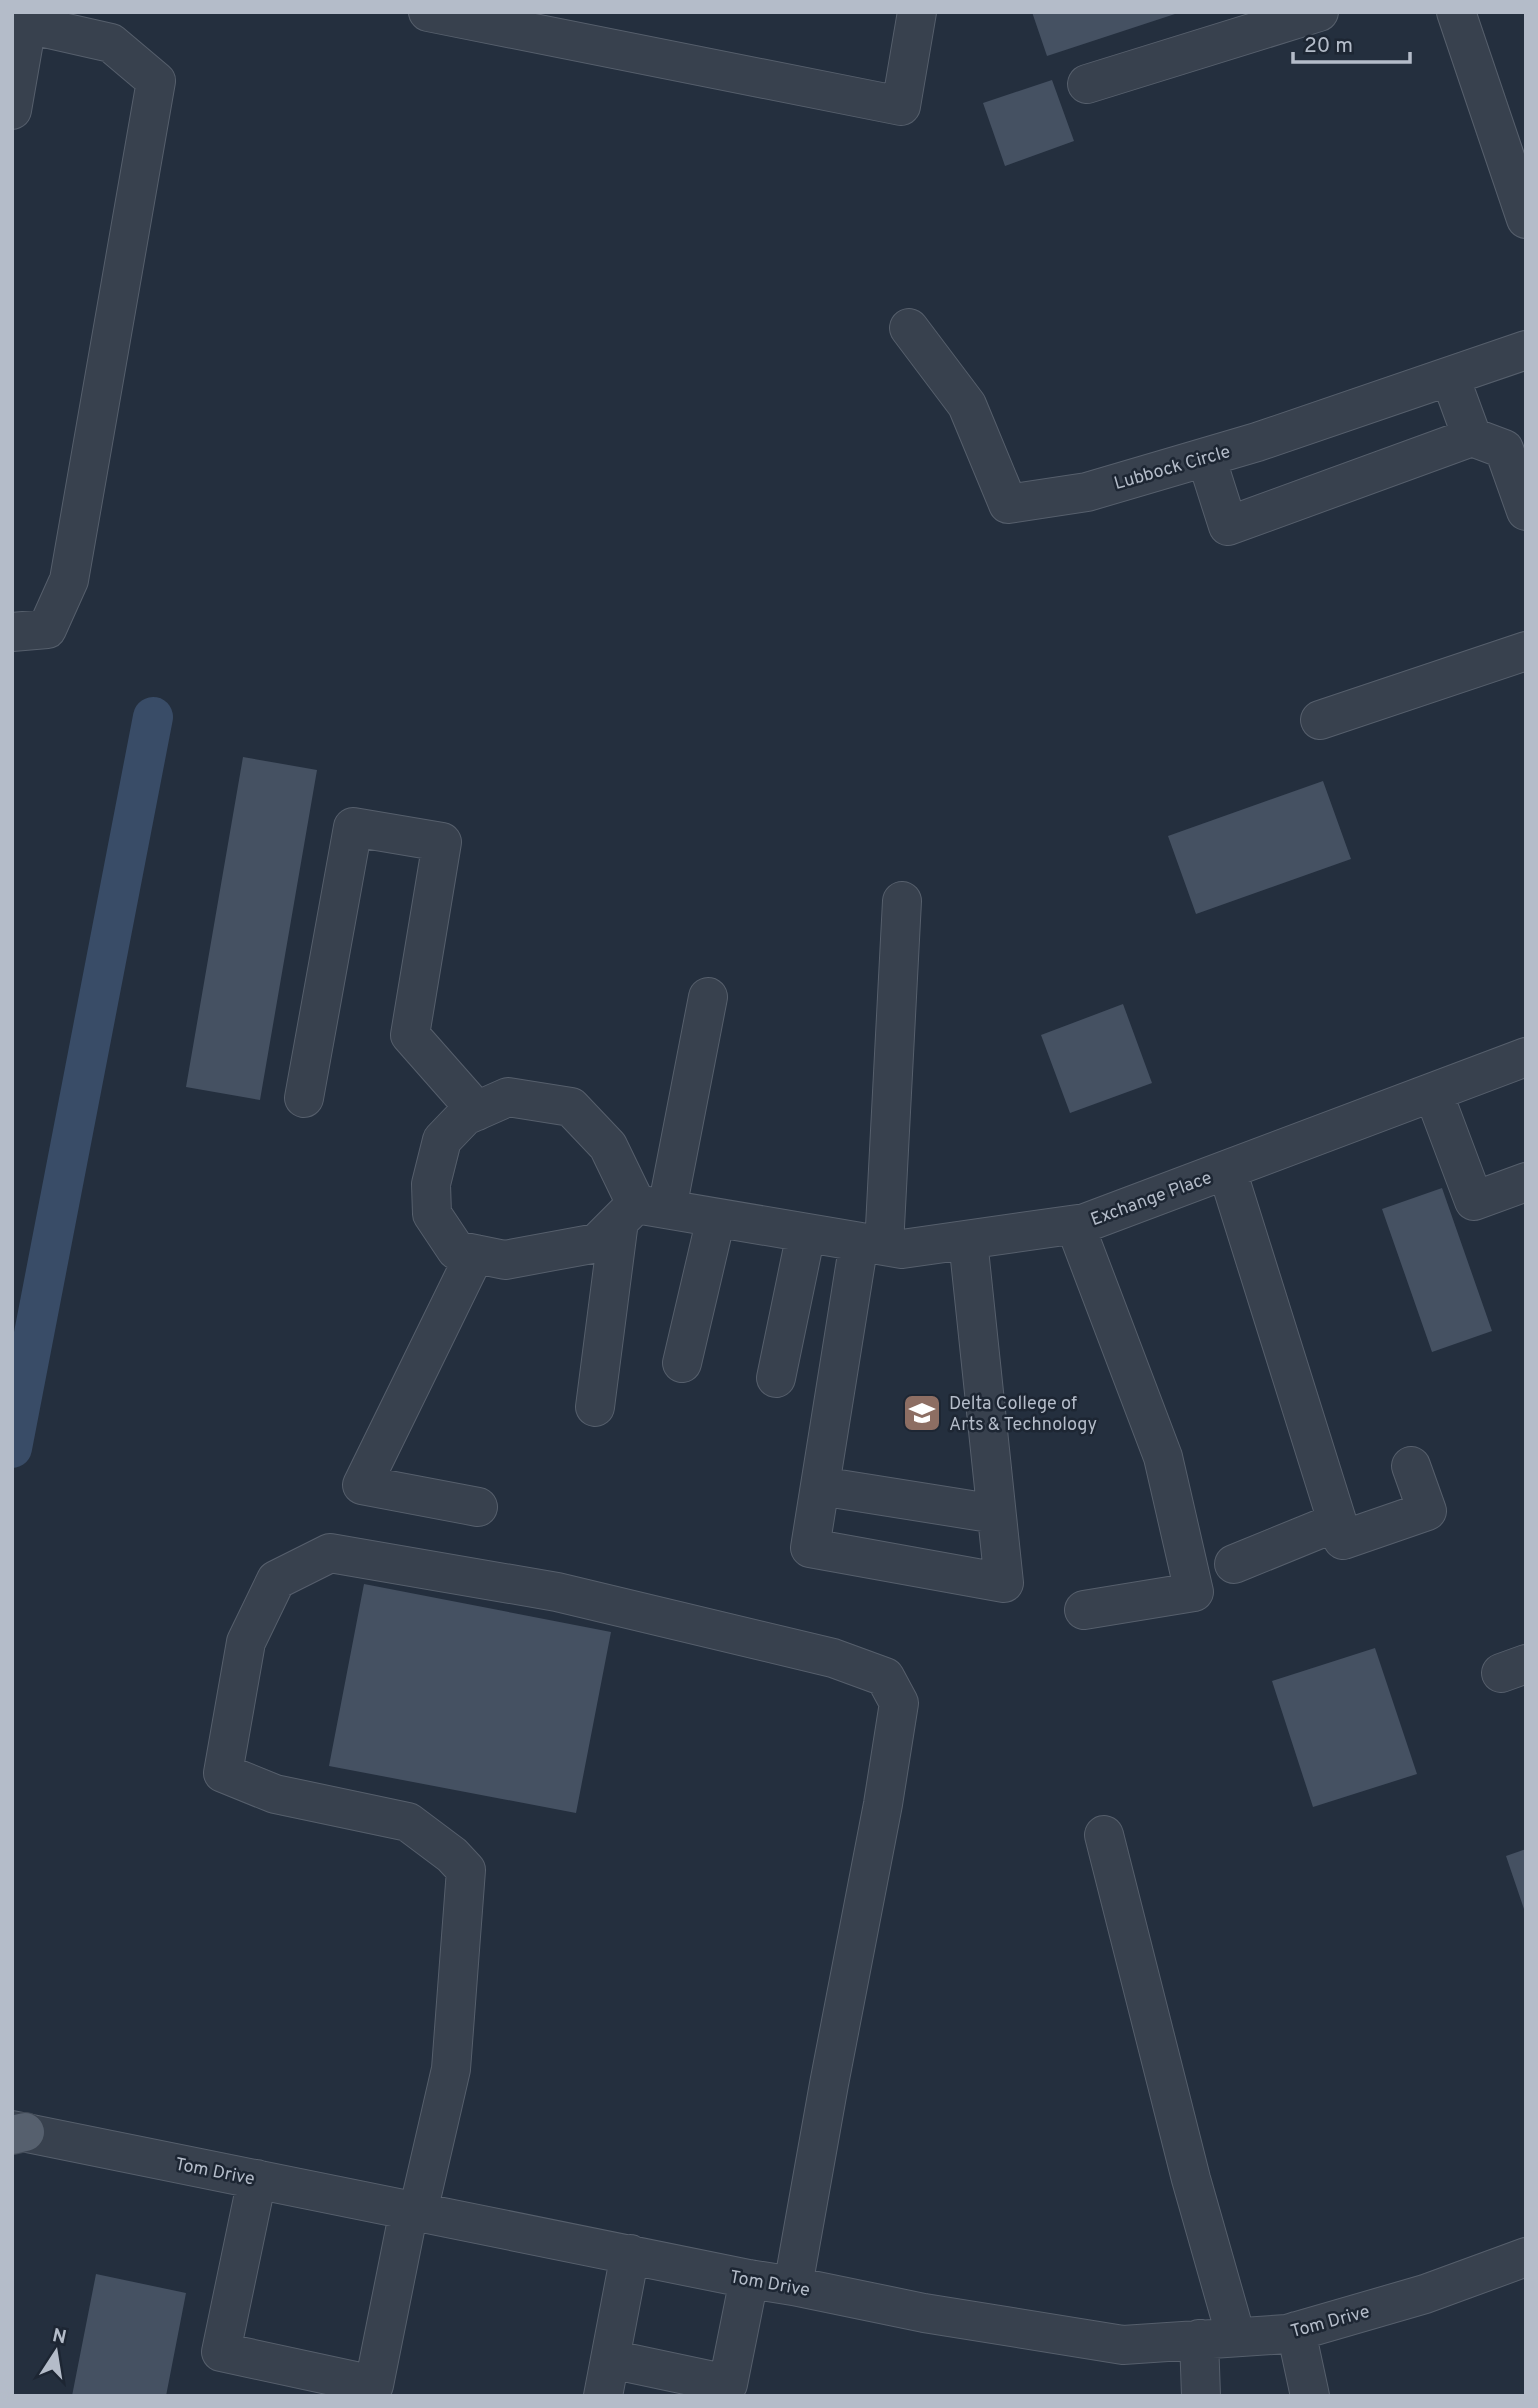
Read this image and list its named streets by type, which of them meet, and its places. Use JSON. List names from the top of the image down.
{
  "streets": {
    "street": ["Lubbock Circle", "Exchange Place", "Tom Drive"]
  },
  "places": {
    "school or university": ["Delta College of Arts & Technology"]
  },
  "scale_bar": "20 m",
  "north": "top"
}
